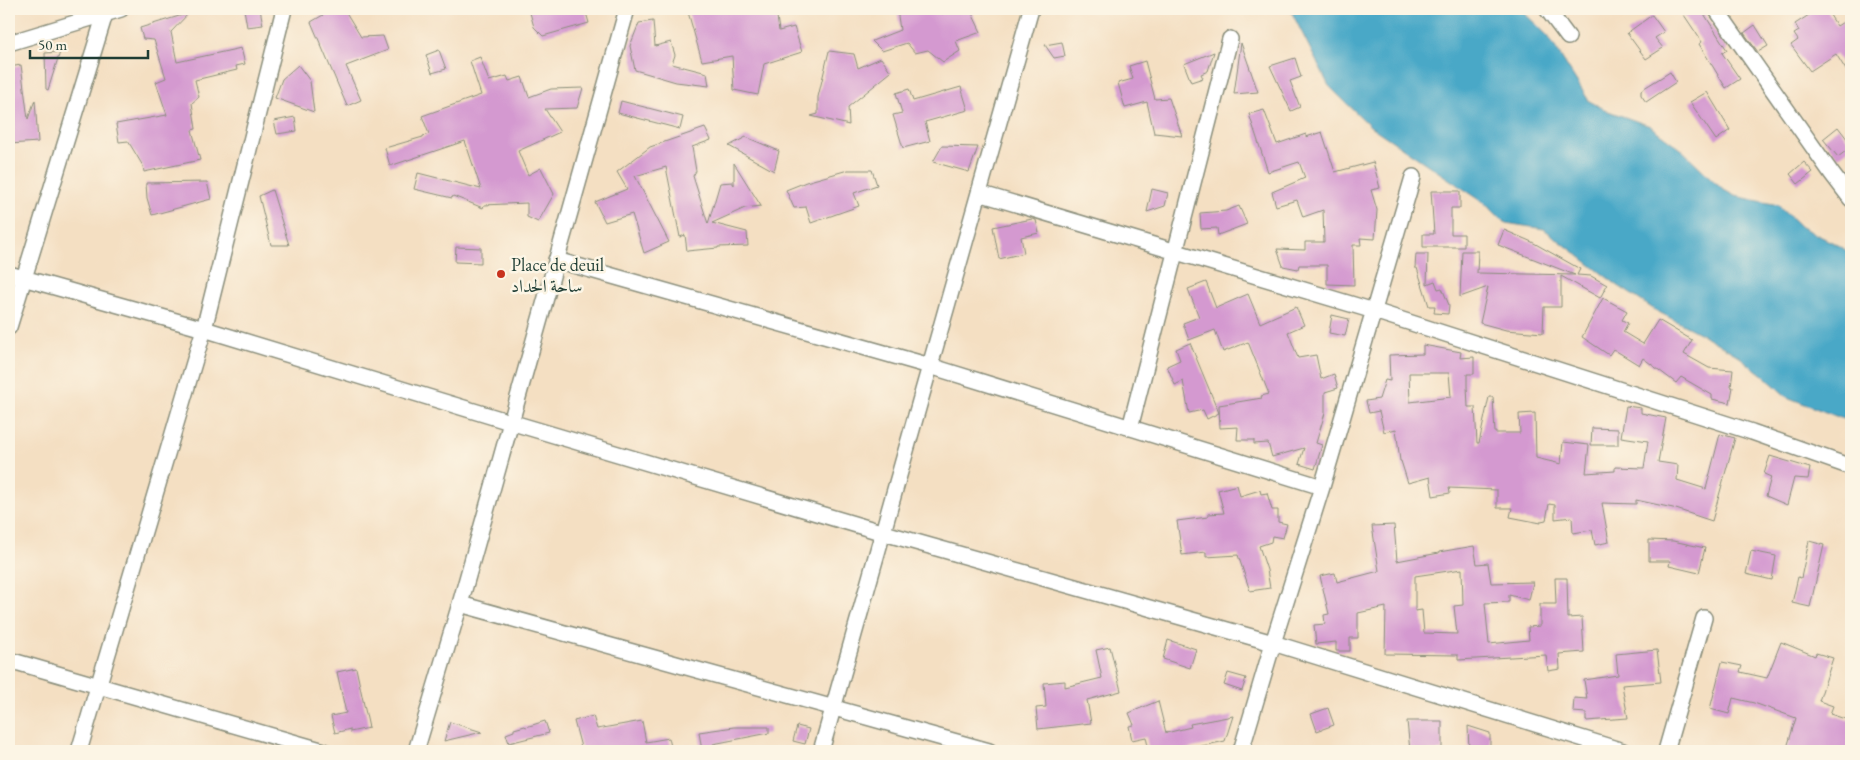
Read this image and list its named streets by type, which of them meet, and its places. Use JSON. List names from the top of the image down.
{
  "places": ["Place de deuil ساحة الحداد"],
  "scale_bar": "50 m"
}
